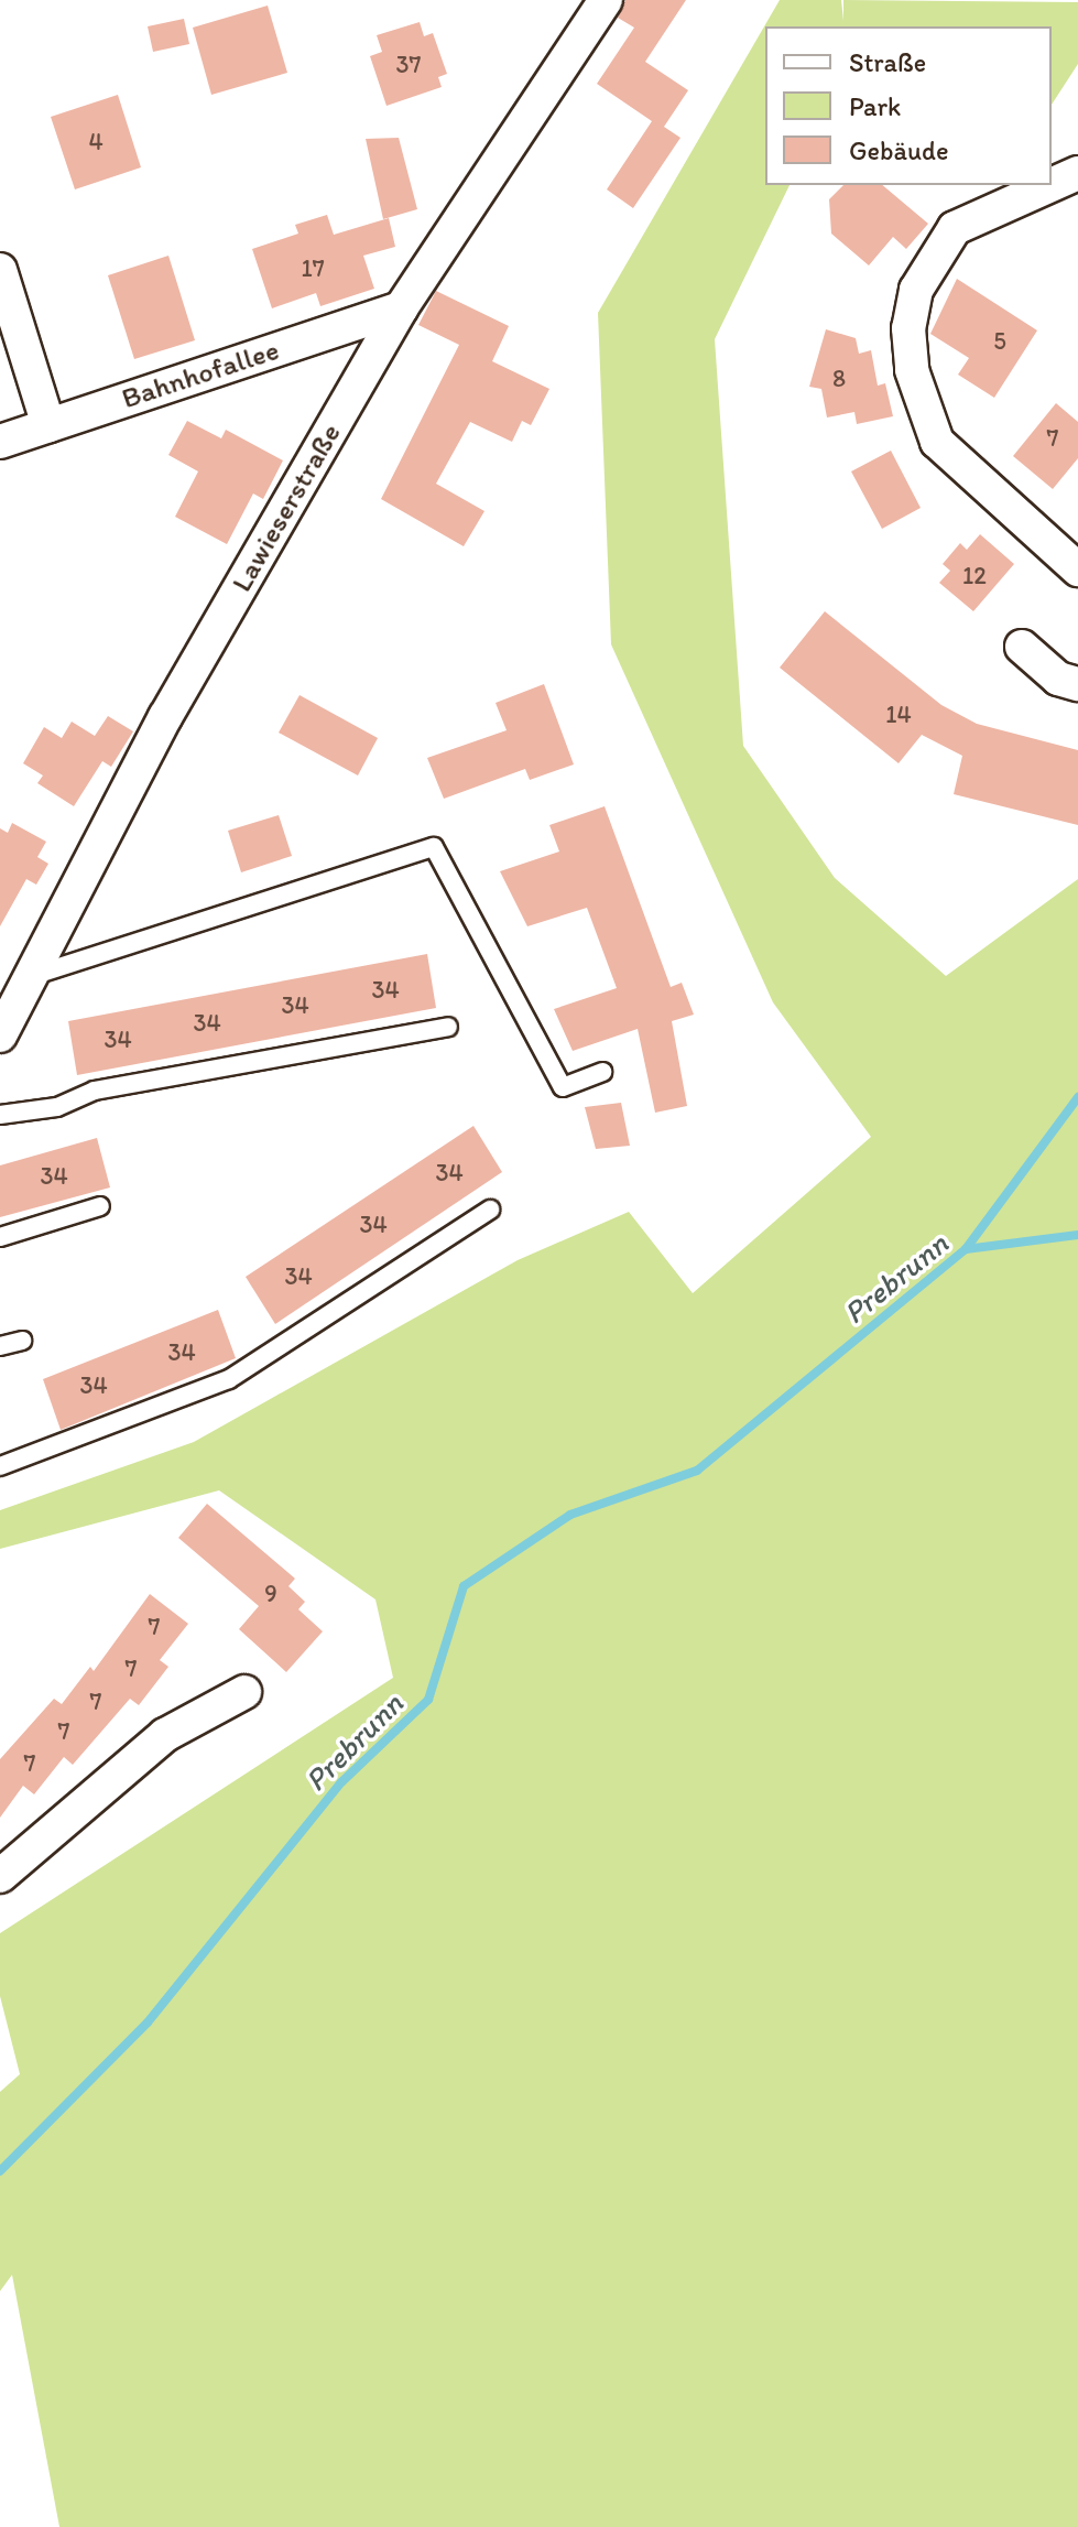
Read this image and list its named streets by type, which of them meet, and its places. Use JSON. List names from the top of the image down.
{
  "streets": {
    "street": ["Bahnhofallee", "Lawieserstraße"]
  },
  "crossings": [
    ["Bahnhofallee", "Lawieserstraße"]
  ],
  "water": ["Prebrunn"],
  "house_numbers": [
    "37",
    "4",
    "17",
    "5",
    "8",
    "7",
    "12",
    "14",
    "34",
    "34",
    "34",
    "34",
    "34",
    "34",
    "34",
    "34",
    "34",
    "34",
    "9",
    "7",
    "7",
    "7",
    "7",
    "7"
  ],
  "legend": ["Straße", "Park", "Gebäude"]
}
